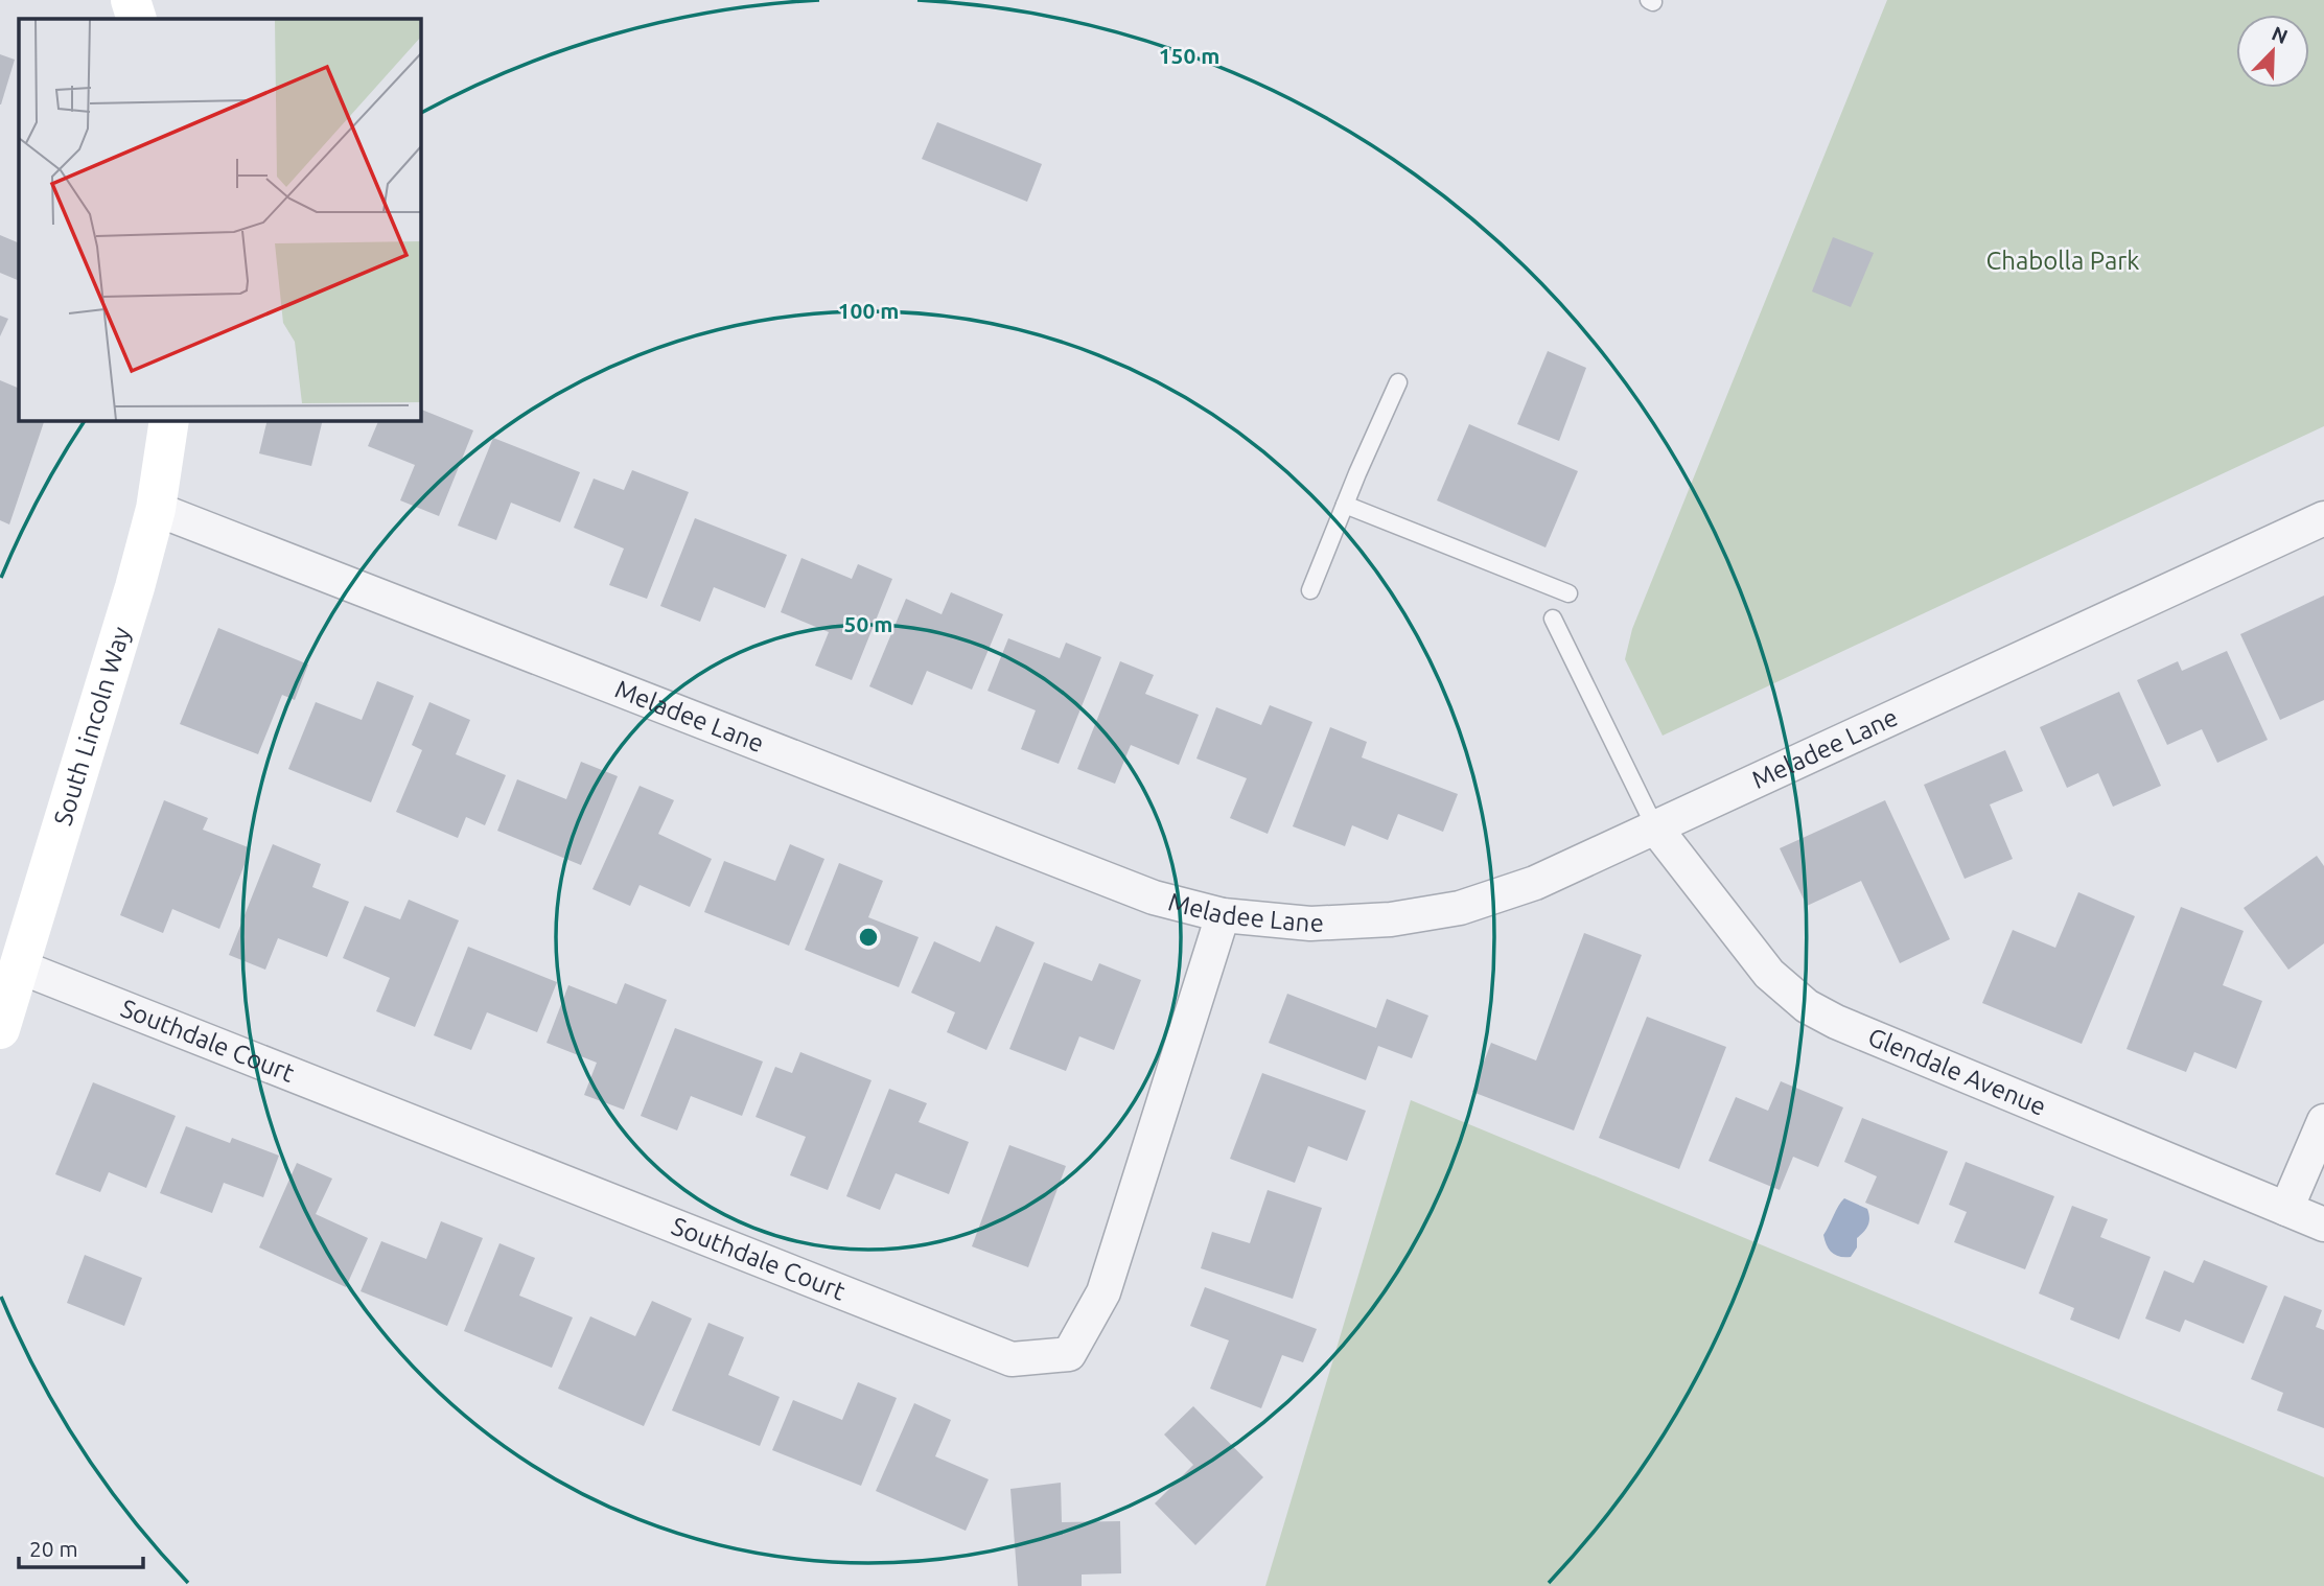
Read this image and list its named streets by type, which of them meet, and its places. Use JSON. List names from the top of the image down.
{
  "streets": {
    "main road": ["South Lincoln Way"],
    "street": ["Meladee Lane", "Southdale Court", "Glendale Avenue"]
  },
  "crossings": [
    ["Meladee Lane", "South Lincoln Way"],
    ["Meladee Lane", "Southdale Court"],
    ["Meladee Lane", "Glendale Avenue"],
    ["South Lincoln Way", "Southdale Court"]
  ],
  "parks": ["Chabolla Park"],
  "scale_bar": "20 m",
  "north": "top right",
  "rings": ["150 m", "100 m", "50 m"]
}
